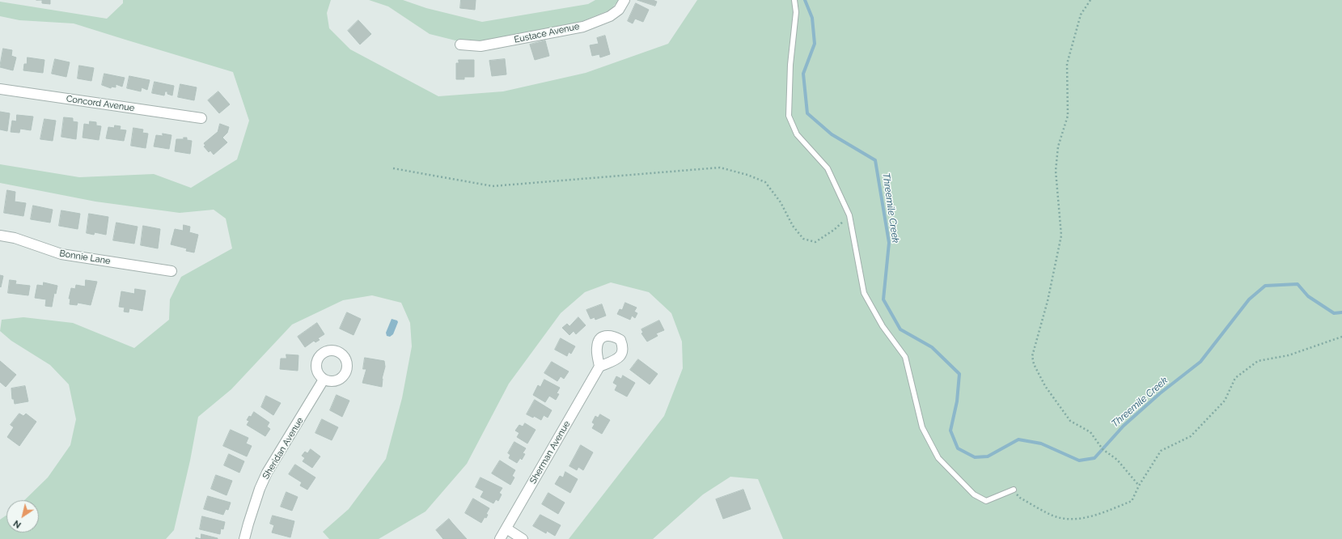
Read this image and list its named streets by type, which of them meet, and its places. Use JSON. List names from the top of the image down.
{
  "streets": {
    "street": [
      "Eustace Avenue",
      "Concord Avenue",
      "Bonnie Lane",
      "Sheridan Avenue",
      "Sherman Avenue"
    ]
  },
  "water": ["Threemile Creek"],
  "north": "bottom left"
}
